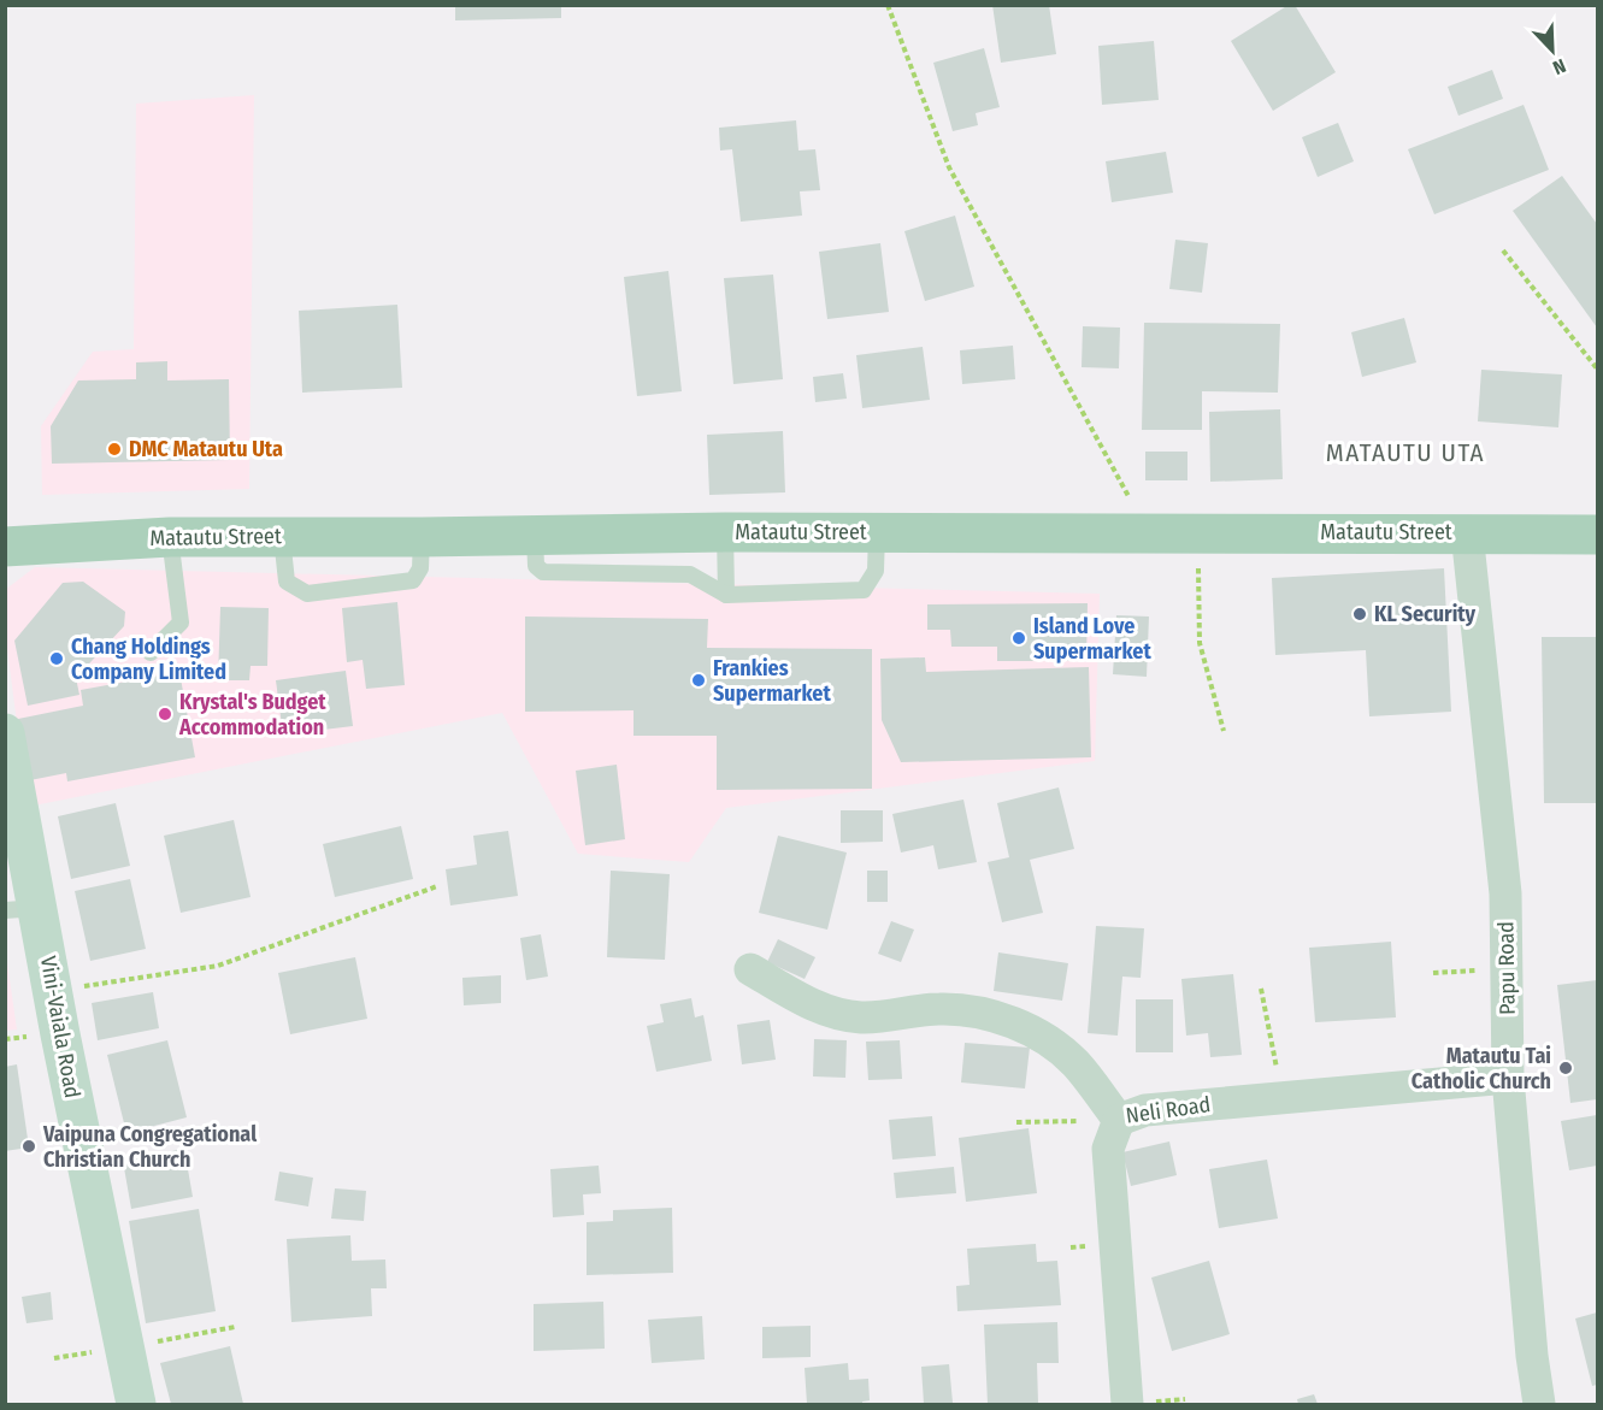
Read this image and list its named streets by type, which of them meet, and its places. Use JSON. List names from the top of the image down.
{
  "streets": {
    "main road": ["Matautu Street", "Vini-Vaiala Road"],
    "street": ["Papu Road", "Neli Road"]
  },
  "crossings": [
    ["Matautu Street", "Papu Road"],
    ["Papu Road", "Neli Road"]
  ],
  "districts": ["MATAUTU UTA"],
  "places": [
    "DMC Matautu Uta",
    "KL Security",
    "Island Love Supermarket",
    "Chang Holdings Company Limited",
    "Frankies Supermarket",
    "Krystal's Budget Accommodation",
    "Matautu Tai Catholic Church",
    "Vaipuna Congregational Christian Church"
  ],
  "north": "bottom right"
}
